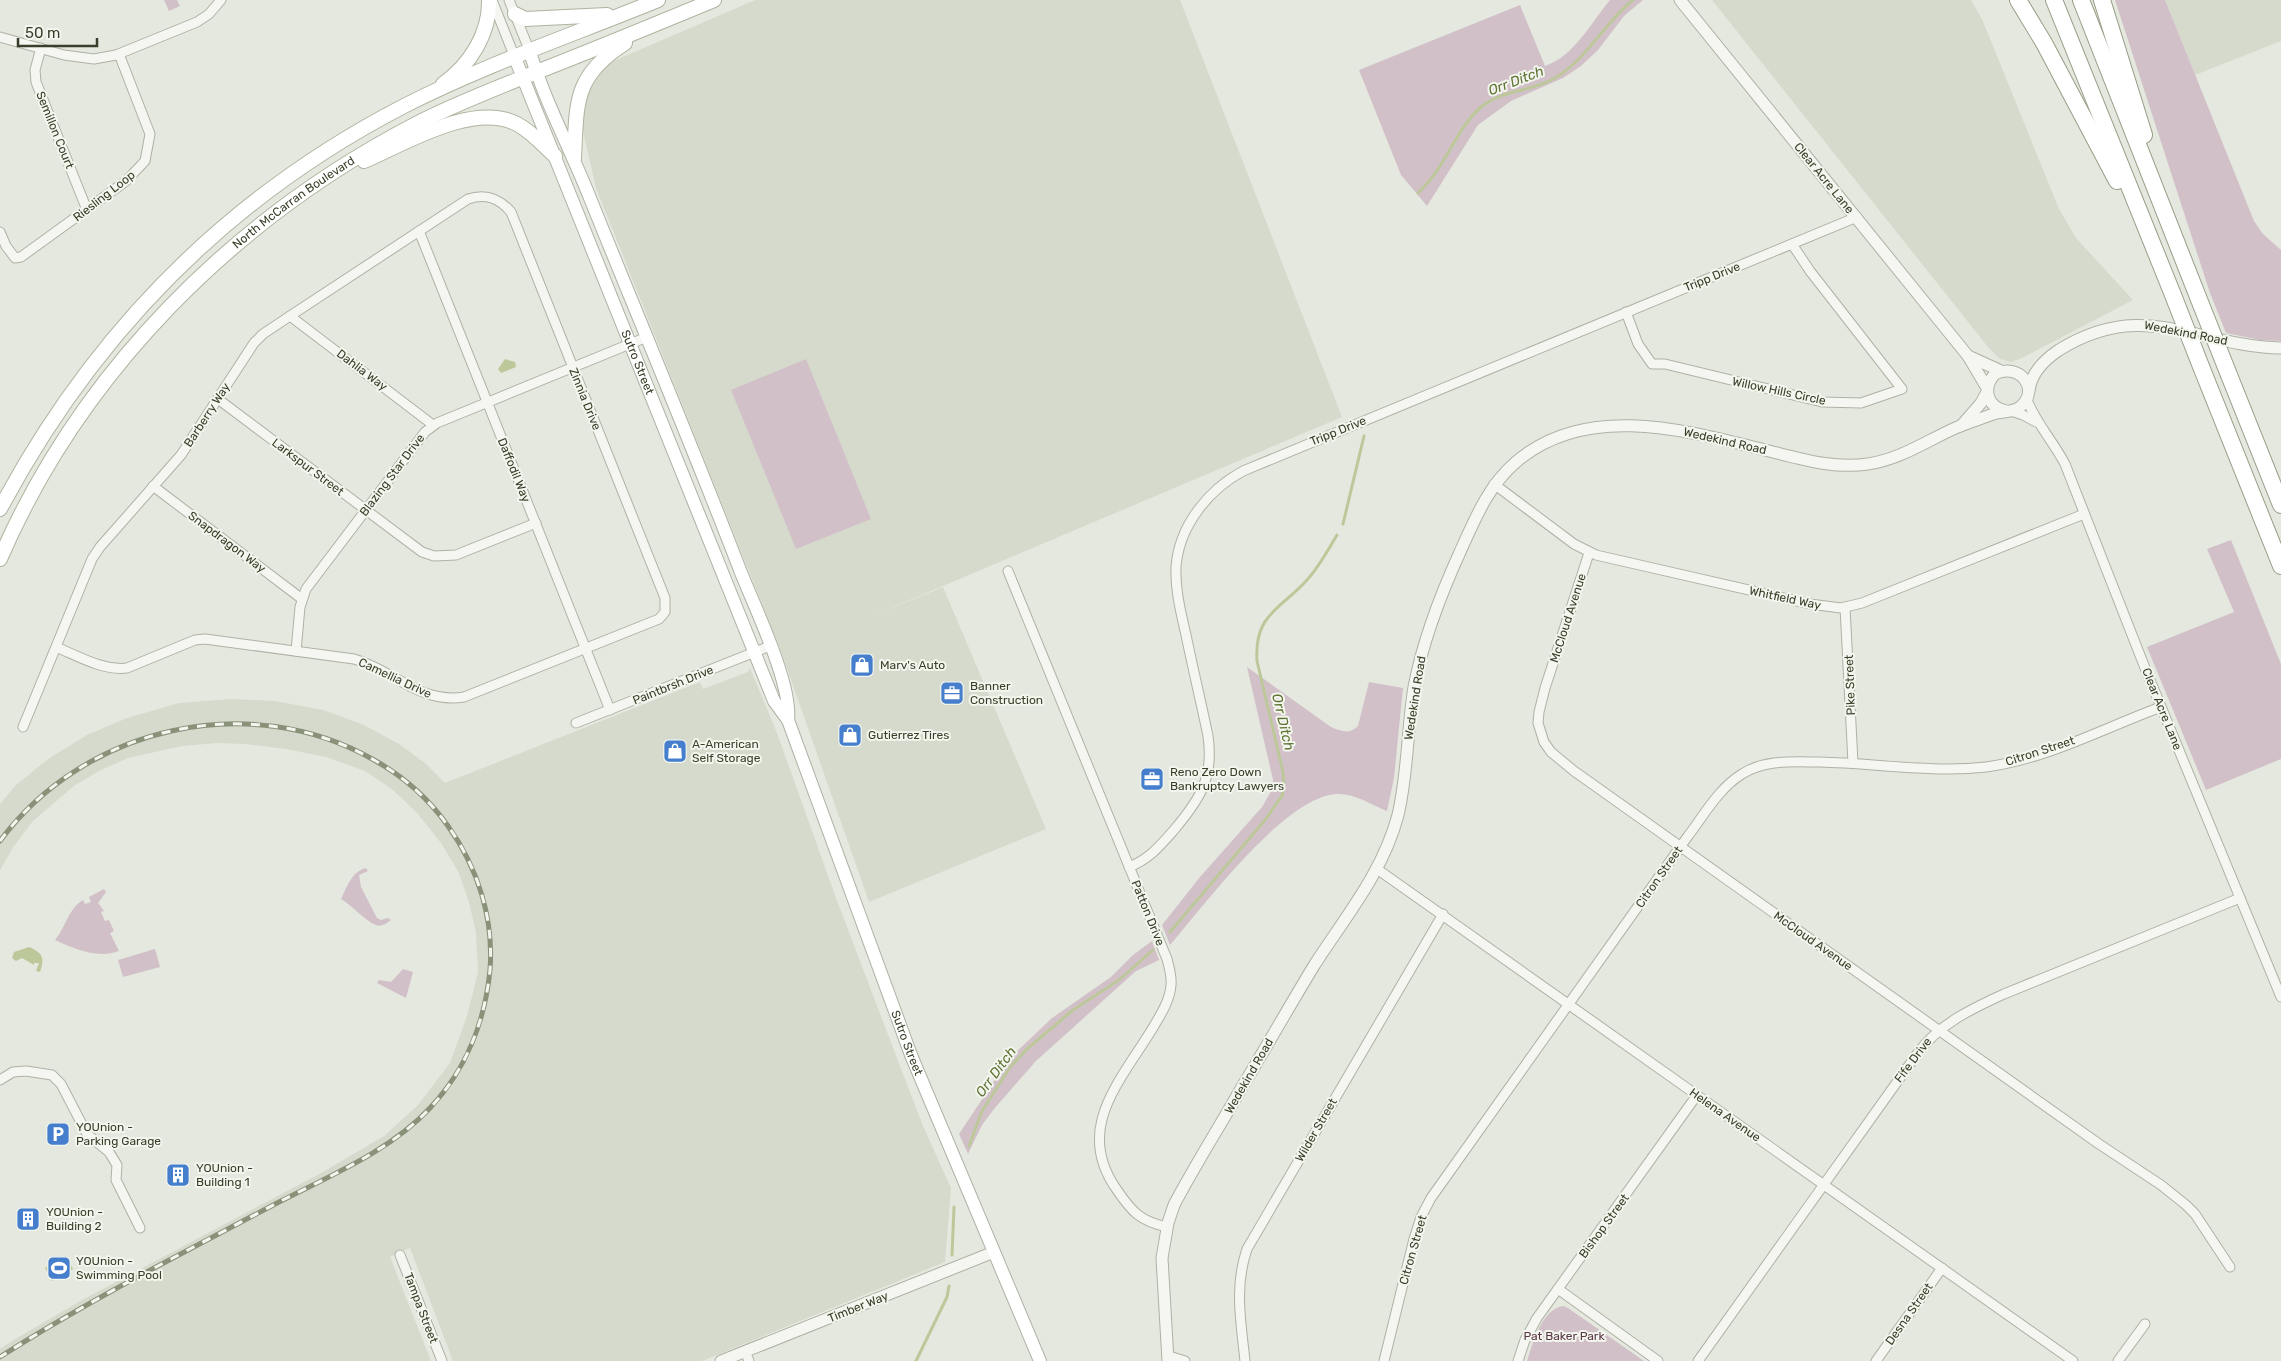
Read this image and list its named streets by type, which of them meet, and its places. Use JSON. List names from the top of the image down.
{
  "streets": {
    "main road": ["North McCarran Boulevard", "Sutro Street"],
    "street": [
      "Semillon Court",
      "Clear Acre Lane",
      "Riesling Loop",
      "Tripp Drive",
      "Wedekind Road",
      "Dahlia Way",
      "Willow Hills Circle",
      "Zinnia Drive",
      "Barberry Way",
      "Larkspur Street",
      "Daffodil Way",
      "Blazing Star Drive",
      "Snapdragon Way",
      "Whitfield Way",
      "McCloud Avenue",
      "Camellia Drive",
      "Paintbrsh Drive",
      "Pike Street",
      "Citron Street",
      "Patton Drive",
      "Fife Drive",
      "Helena Avenue",
      "Wilder Street",
      "Bishop Street",
      "Timber Way",
      "Tampa Street",
      "Desna Street"
    ]
  },
  "crossings": [
    ["Semillon Court", "Riesling Loop"],
    ["Clear Acre Lane", "Tripp Drive"],
    ["Clear Acre Lane", "Wedekind Road"],
    ["Clear Acre Lane", "Whitfield Way"],
    ["Clear Acre Lane", "Citron Street"],
    ["Clear Acre Lane", "Fife Drive"],
    ["North McCarran Boulevard", "Sutro Street"],
    ["Tripp Drive", "Willow Hills Circle"],
    ["Tripp Drive", "Patton Drive"],
    ["Wedekind Road", "Whitfield Way"],
    ["Wedekind Road", "Patton Drive"],
    ["Wedekind Road", "Helena Avenue"],
    ["Sutro Street", "Blazing Star Drive"],
    ["Sutro Street", "Paintbrsh Drive"],
    ["Sutro Street", "Timber Way"],
    ["Dahlia Way", "Barberry Way"],
    ["Dahlia Way", "Blazing Star Drive"],
    ["Zinnia Drive", "Barberry Way"],
    ["Zinnia Drive", "Blazing Star Drive"],
    ["Zinnia Drive", "Camellia Drive"],
    ["Barberry Way", "Larkspur Street"],
    ["Barberry Way", "Daffodil Way"],
    ["Barberry Way", "Snapdragon Way"],
    ["Barberry Way", "Camellia Drive"],
    ["Larkspur Street", "Daffodil Way"],
    ["Larkspur Street", "Blazing Star Drive"],
    ["Daffodil Way", "Blazing Star Drive"],
    ["Daffodil Way", "Camellia Drive"],
    ["Daffodil Way", "Paintbrsh Drive"],
    ["Blazing Star Drive", "Snapdragon Way"],
    ["Blazing Star Drive", "Camellia Drive"],
    ["Whitfield Way", "McCloud Avenue"],
    ["Whitfield Way", "Pike Street"],
    ["McCloud Avenue", "Citron Street"],
    ["McCloud Avenue", "Fife Drive"],
    ["Pike Street", "Citron Street"],
    ["Citron Street", "Helena Avenue"],
    ["Fife Drive", "Helena Avenue"],
    ["Helena Avenue", "Wilder Street"],
    ["Helena Avenue", "Bishop Street"],
    ["Helena Avenue", "Desna Street"]
  ],
  "water": ["Orr Ditch"],
  "parks": ["Pat Baker Park"],
  "places": {
    "shop": ["Marv's Auto", "Gutierrez Tires", "A-American Self Storage"],
    "office": ["Banner Construction", "Reno Zero Down Bankruptcy Lawyers"],
    "parking": ["YOUnion - Parking Garage"],
    "building": ["YOUnion - Building 1", "YOUnion - Building 2"],
    "sports": ["YOUnion - Swimming Pool"]
  },
  "scale_bar": "50 m"
}
